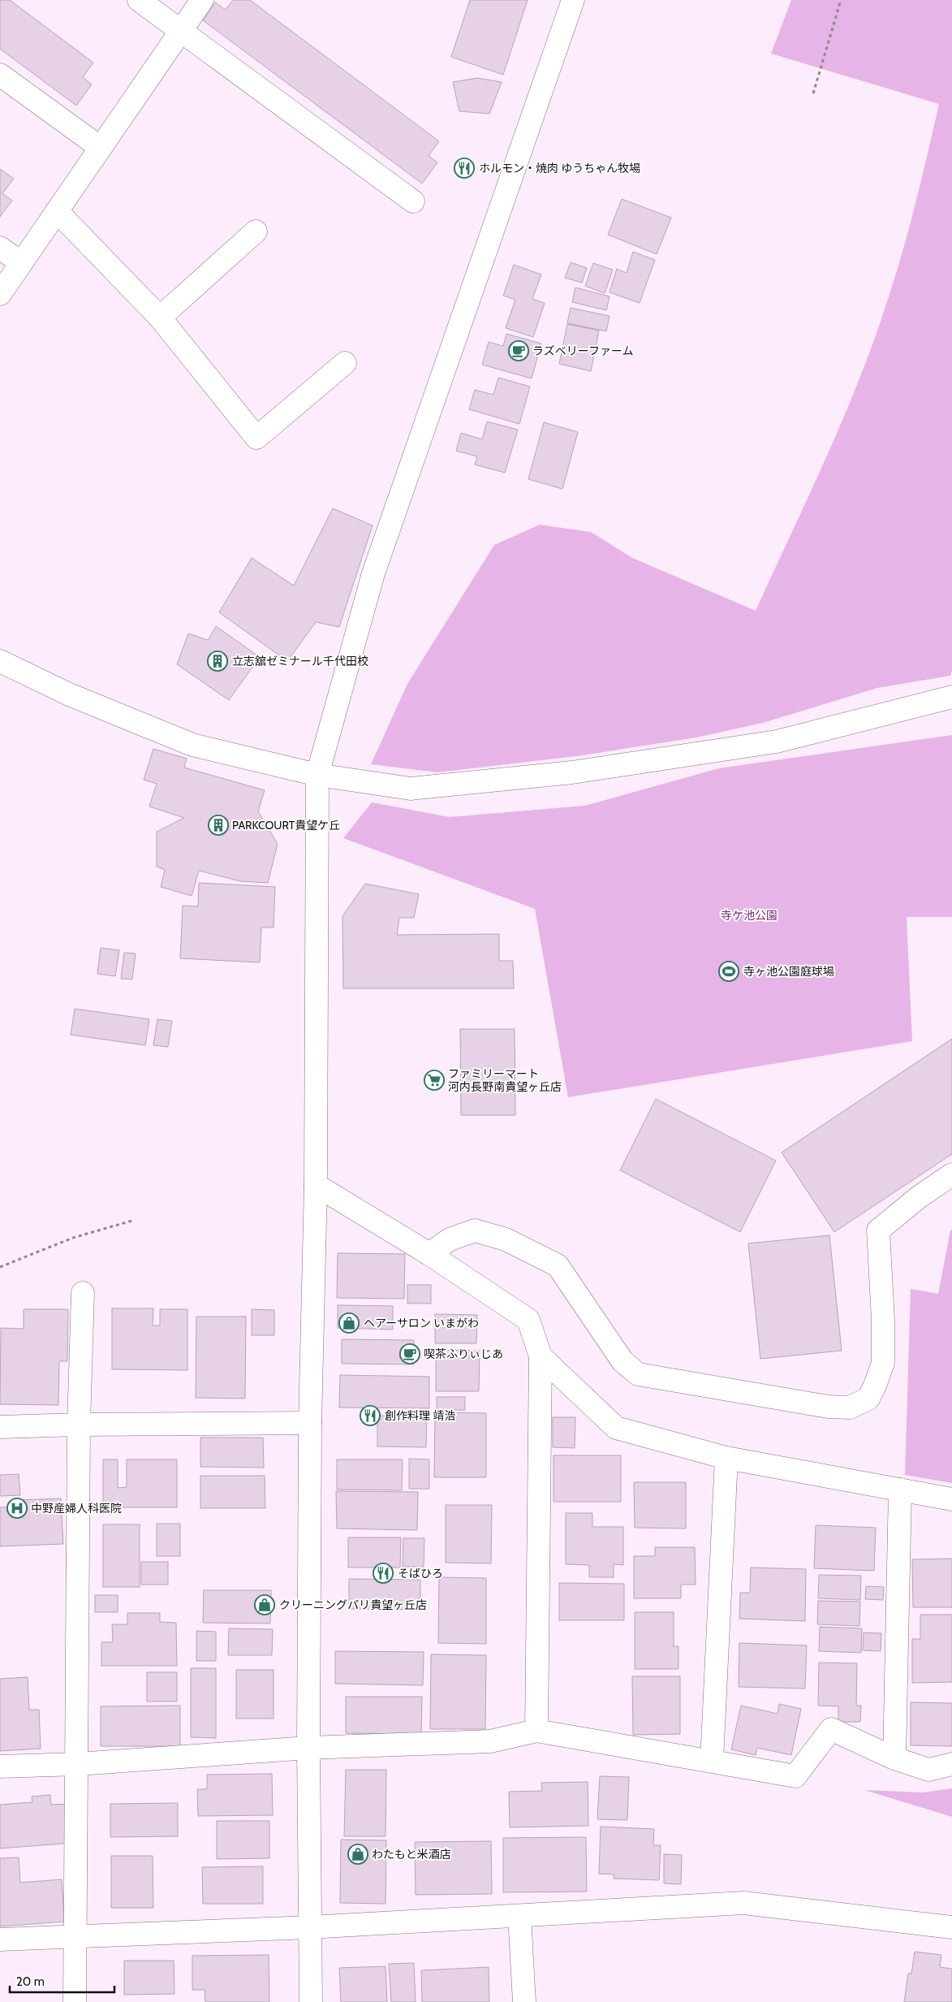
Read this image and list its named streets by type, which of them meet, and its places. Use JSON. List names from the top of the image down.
{
  "parks": ["寺ケ池公園"],
  "places": {
    "restaurant": ["ホルモン・焼肉 ゆうちゃん牧場", "創作料理 靖浩", "そばひろ"],
    "cafe": ["ラズベリーファーム", "喫茶ふりぃじあ"],
    "building": ["立志舘ゼミナール千代田校", "PARKCOURT貴望ケ丘"],
    "sports": ["寺ヶ池公園庭球場"],
    "supermarket": ["ファミリーマート 河内長野南貴望ヶ丘店"],
    "shop": ["ヘアーサロン いまがわ", "クリーニングパリ貴望ヶ丘店", "わたもと米酒店"],
    "hospital": ["中野産婦人科医院"]
  },
  "scale_bar": "20 m"
}
